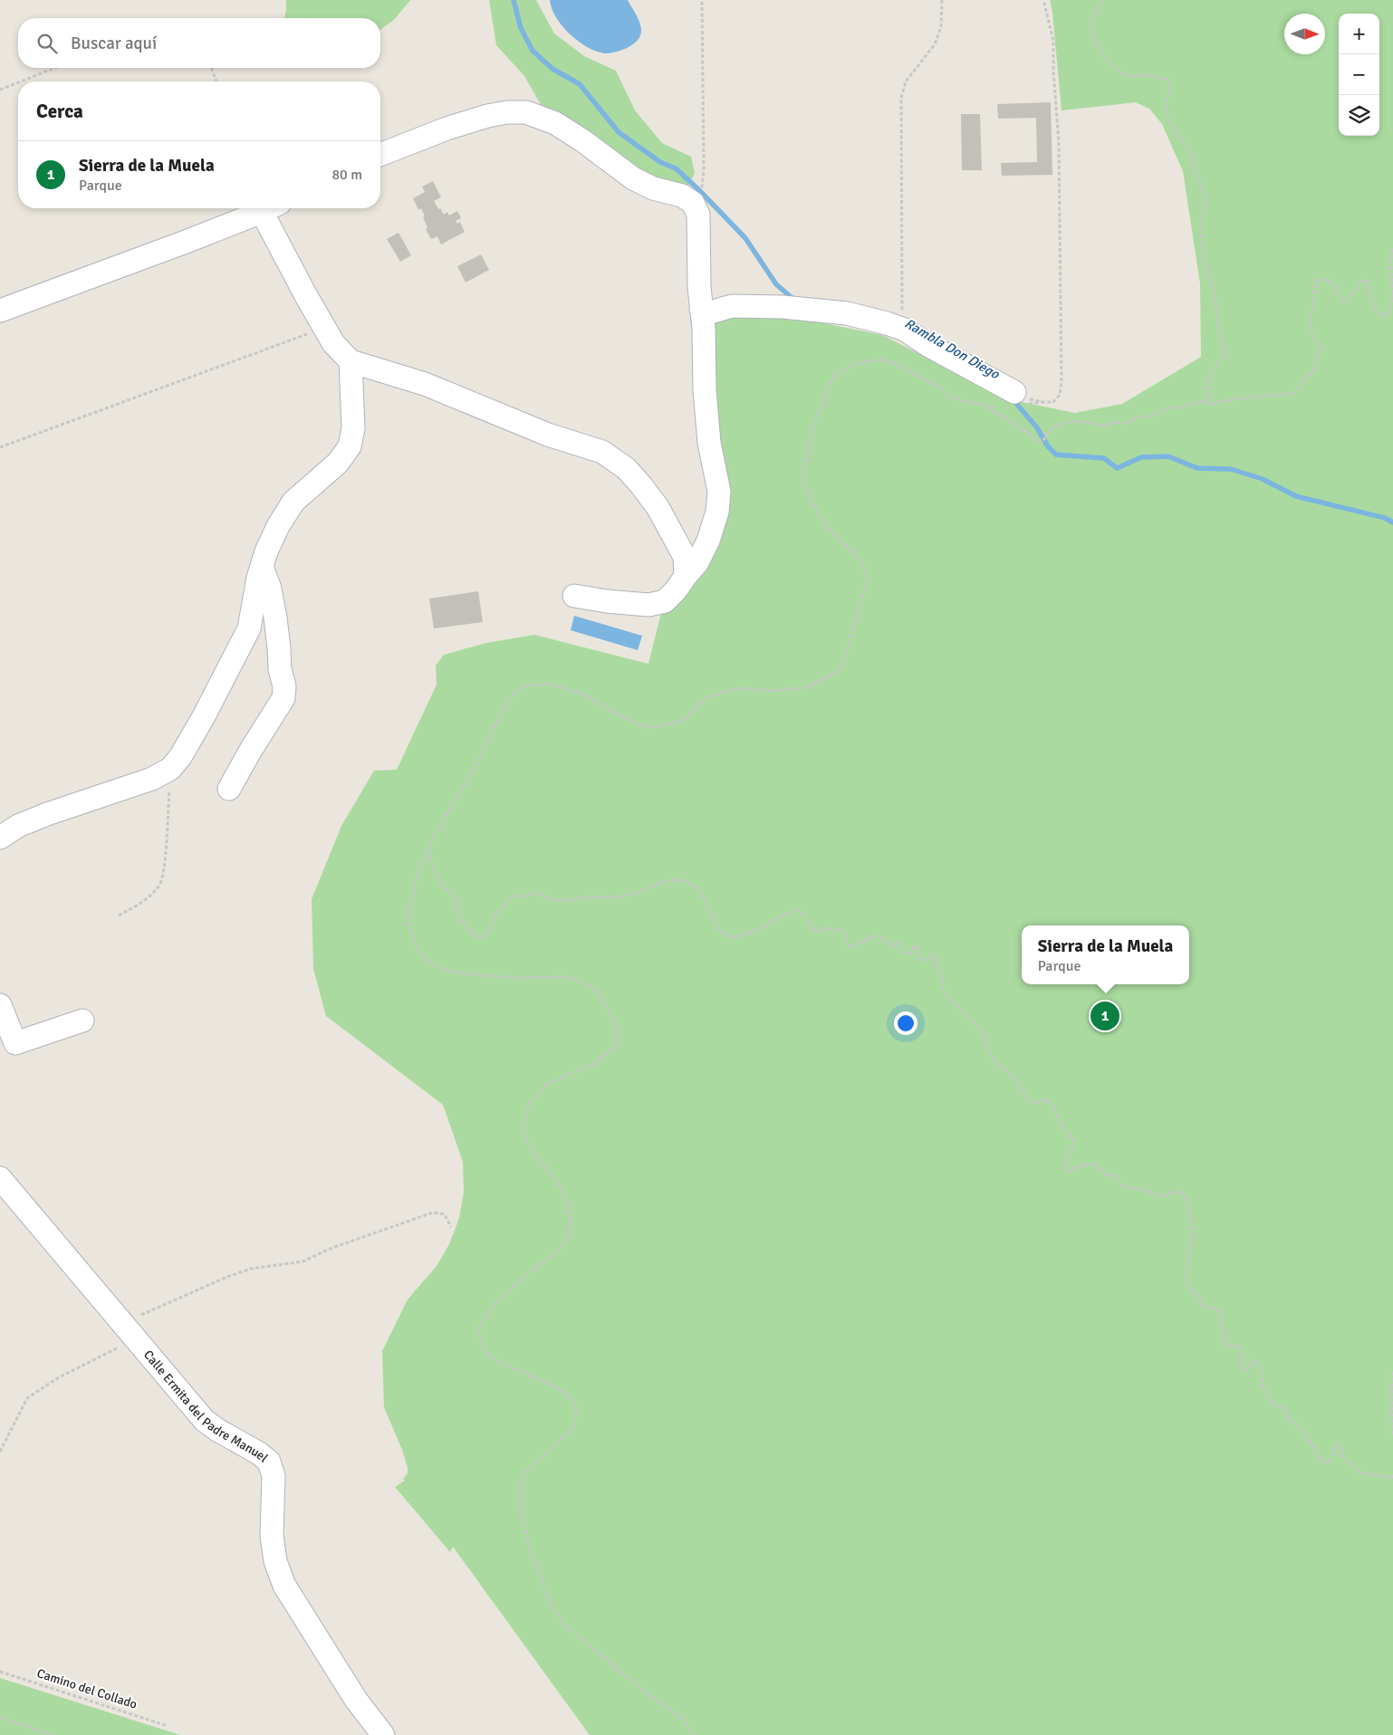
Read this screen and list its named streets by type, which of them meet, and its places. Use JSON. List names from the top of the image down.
{
  "streets": {
    "street": ["Calle Ermita del Padre Manuel"],
    "path": ["Camino del Collado"]
  },
  "water": ["Rambla Don Diego"],
  "north": "right",
  "page": {
    "map_buttons": ["+", "−"],
    "search": "Buscar aquí",
    "heading": "Cerca",
    "list": [
      {
        "mark": "1",
        "name": "Sierra de la Muela",
        "note": "Parque",
        "value": "80 m"
      }
    ],
    "popup": ["Sierra de la Muela", "Parque"],
    "pins": "1"
  }
}
